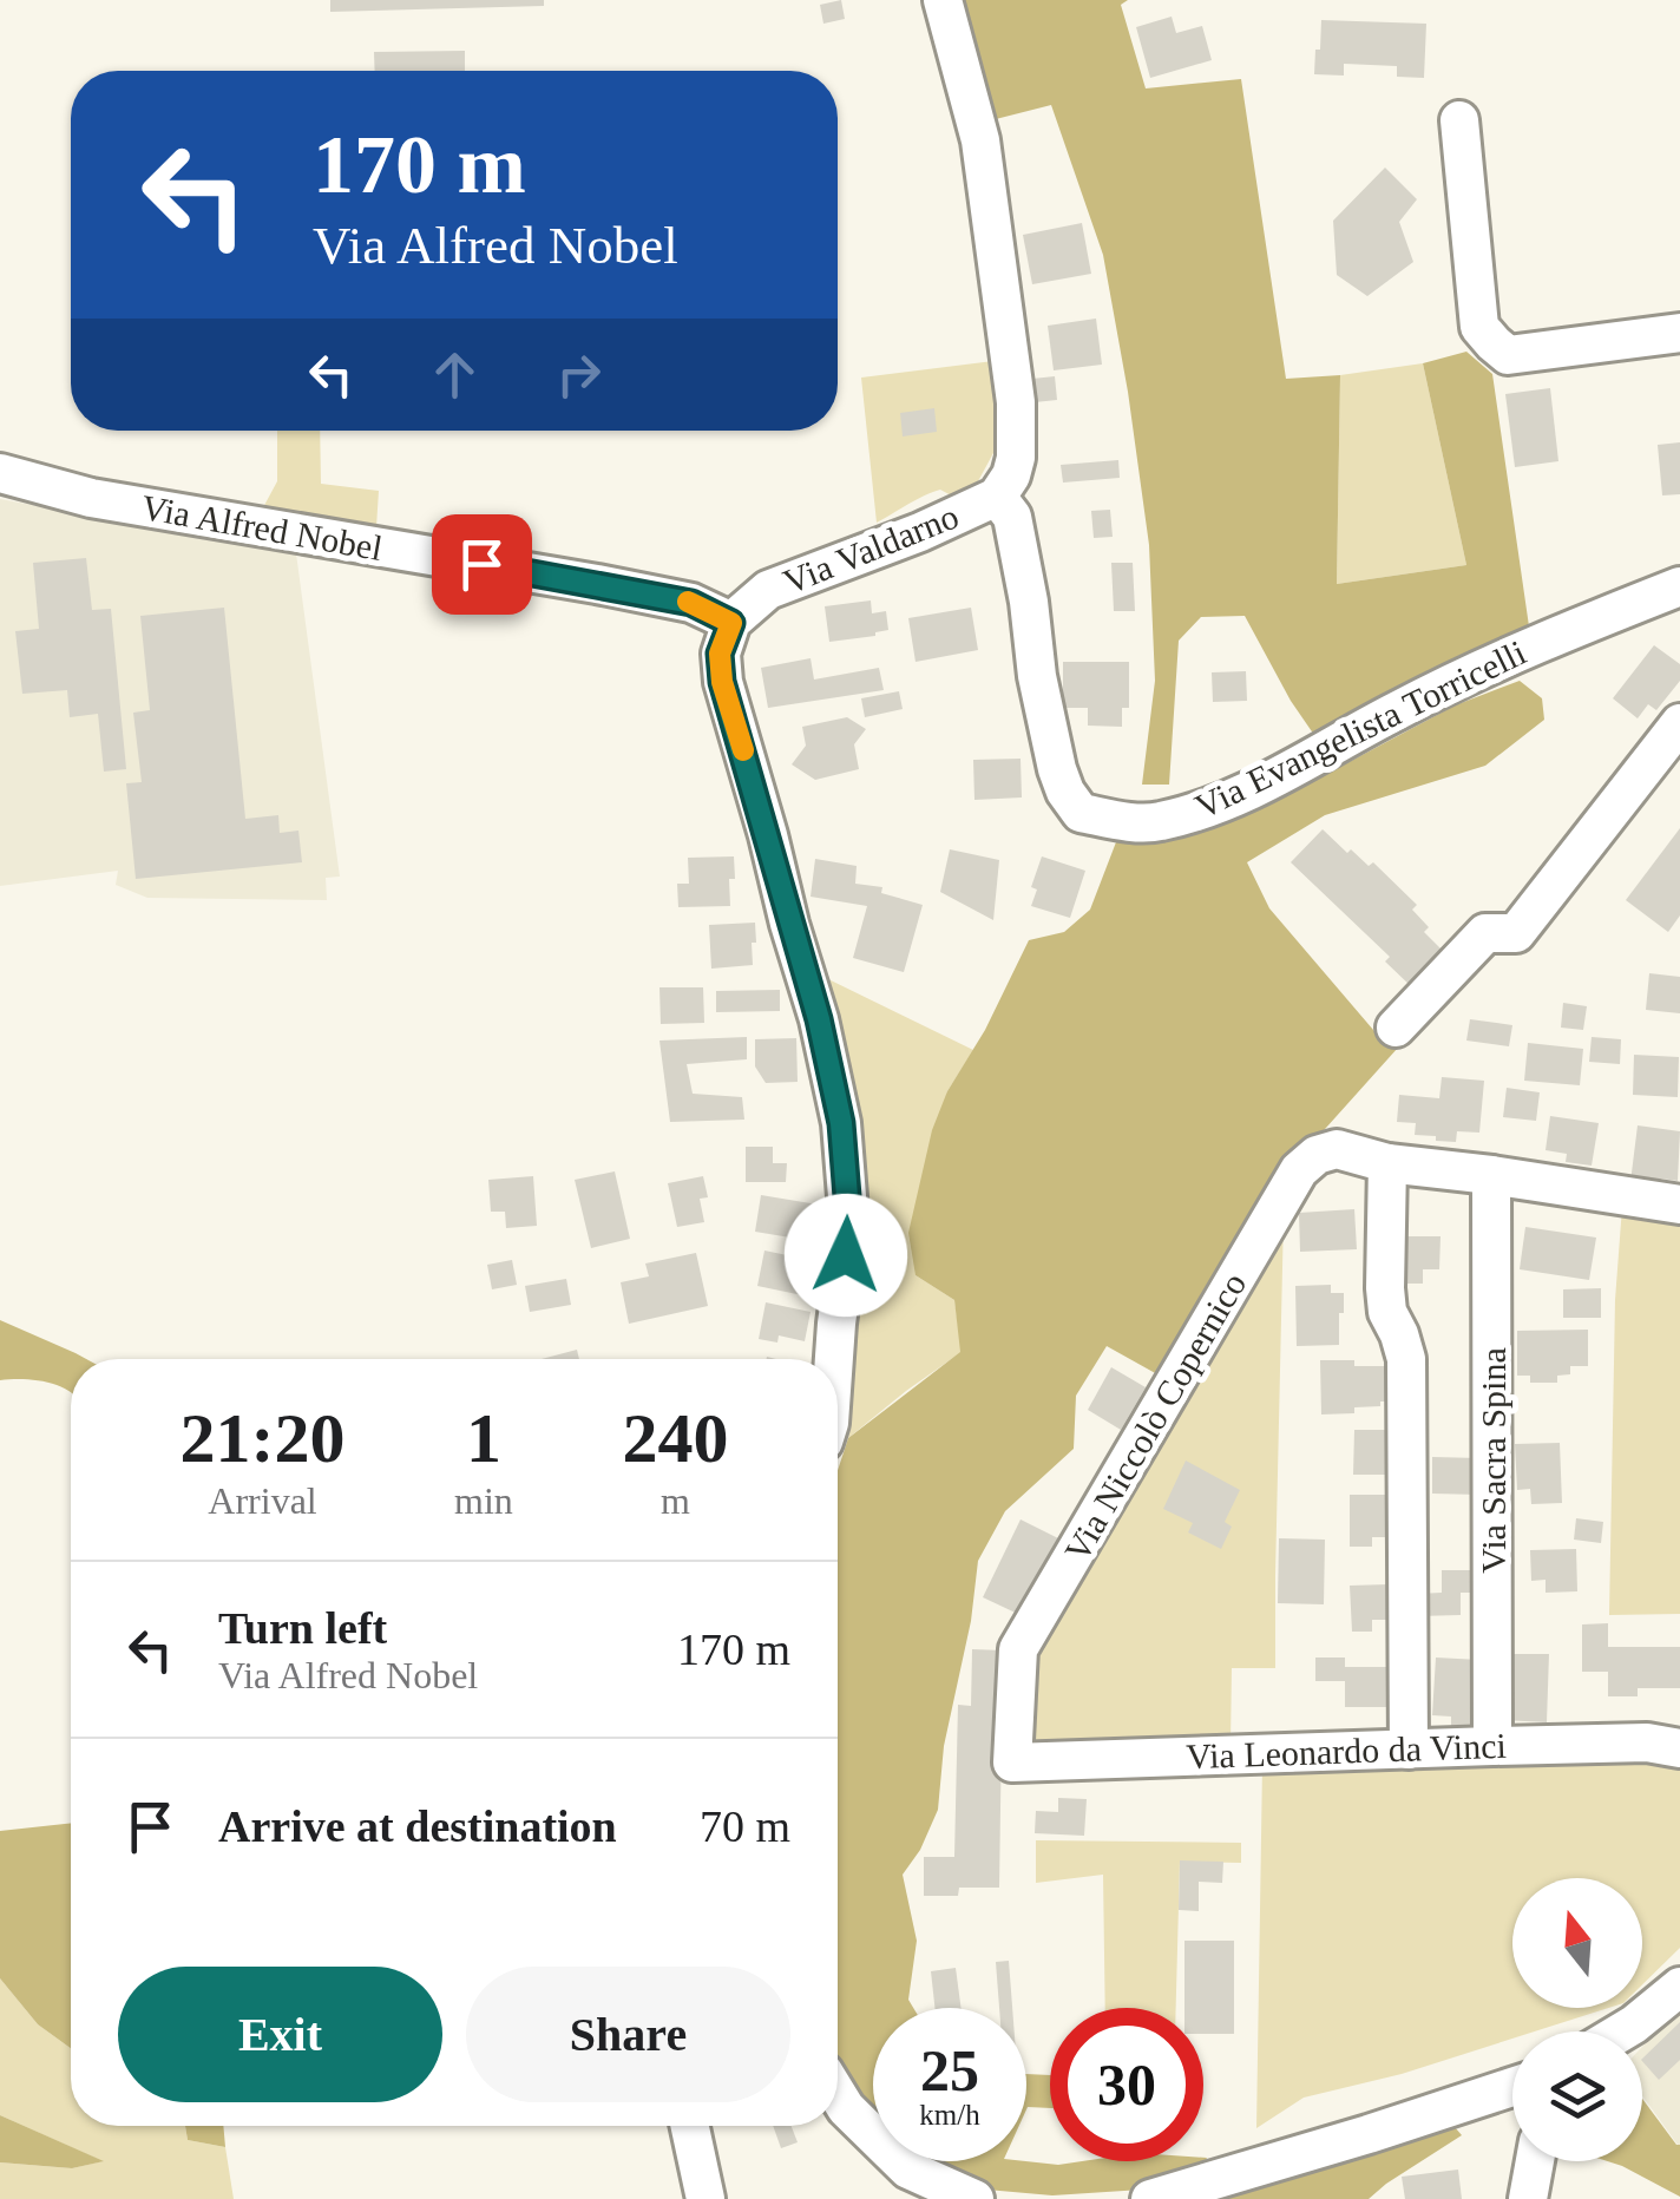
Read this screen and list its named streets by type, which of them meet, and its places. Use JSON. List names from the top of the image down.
{
  "streets": {
    "street": [
      "Via Alfred Nobel",
      "Via Valdarno",
      "Via Evangelista Torricelli",
      "Via Niccolò Copernico",
      "Via Sacra Spina",
      "Via Leonardo da Vinci"
    ]
  },
  "crossings": [
    ["Via Alfred Nobel", "Via Valdarno"],
    ["Via Valdarno", "Via Evangelista Torricelli"],
    ["Via Niccolò Copernico", "Via Sacra Spina"],
    ["Via Niccolò Copernico", "Via Leonardo da Vinci"],
    ["Via Sacra Spina", "Via Leonardo da Vinci"]
  ],
  "north": "top",
  "page": {
    "turn": ["170 m", "Via Alfred Nobel"],
    "eta": [
      "21:20",
      "Arrival",
      "1",
      "min",
      "240",
      "m"
    ],
    "list": [
      {
        "name": "Turn left",
        "note": "Via Alfred Nobel",
        "value": "170 m"
      },
      {
        "name": "Arrive at destination",
        "value": "70 m"
      }
    ],
    "buttons": ["Exit", "Share"],
    "speed": "25 km/h",
    "limit": "30"
  }
}
